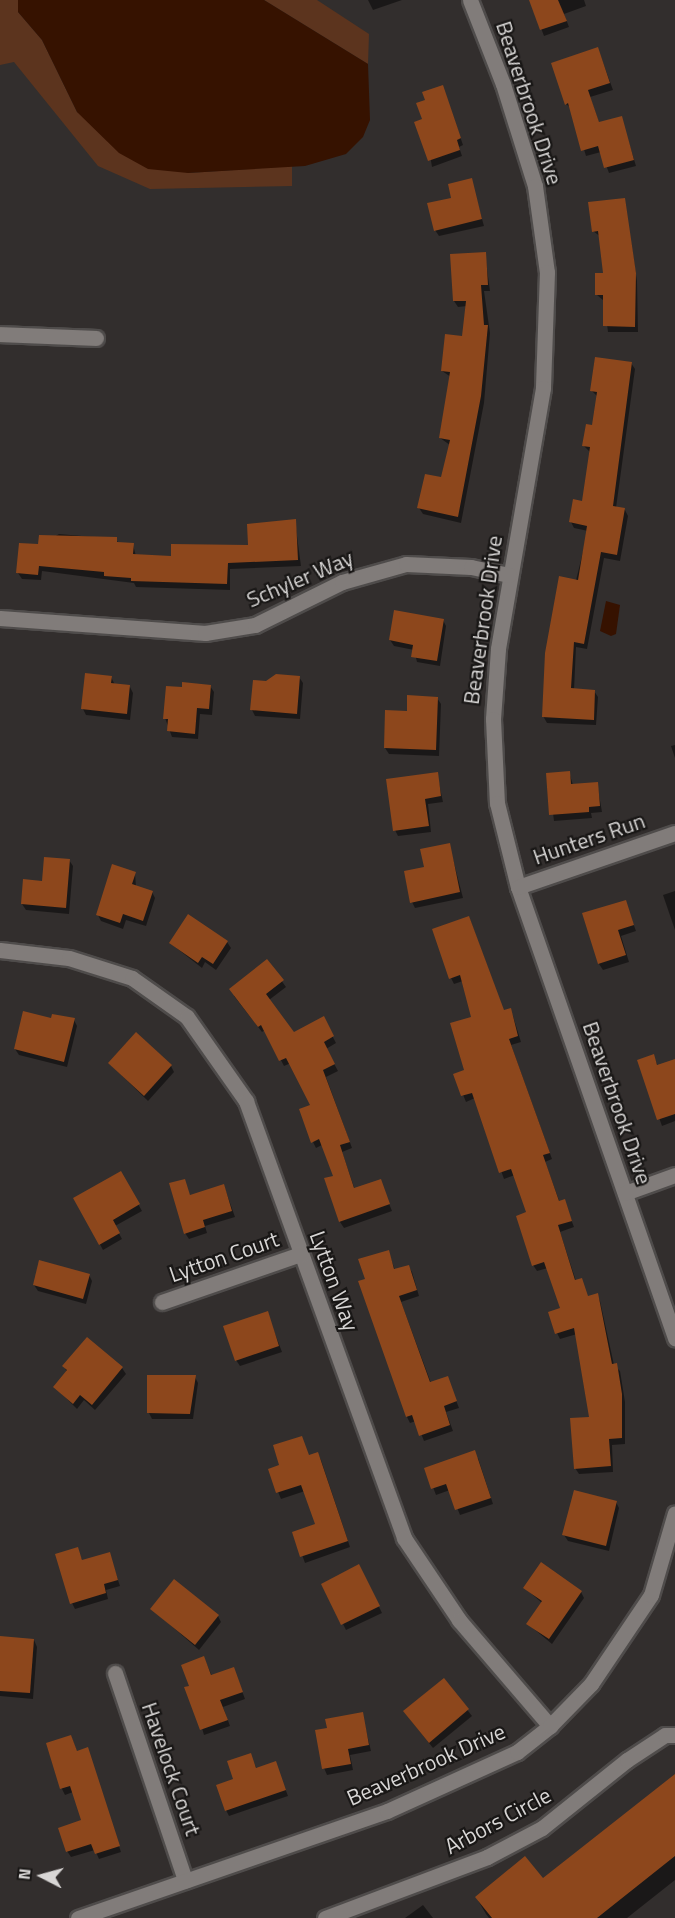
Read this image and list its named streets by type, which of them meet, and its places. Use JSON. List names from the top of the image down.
{
  "streets": {
    "street": [
      "Beaverbrook Drive",
      "Schyler Way",
      "Hunters Run",
      "Lytton Court",
      "Lytton Way",
      "Havelock Court",
      "Arbors Circle"
    ]
  },
  "crossings": [
    ["Beaverbrook Drive", "Schyler Way"],
    ["Beaverbrook Drive", "Hunters Run"],
    ["Beaverbrook Drive", "Lytton Way"],
    ["Beaverbrook Drive", "Havelock Court"],
    ["Lytton Court", "Lytton Way"]
  ],
  "north": "left"
}
